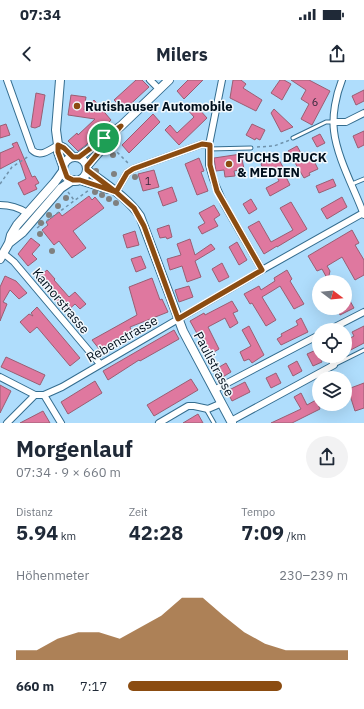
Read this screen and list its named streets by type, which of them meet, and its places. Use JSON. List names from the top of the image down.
{
  "streets": {
    "main road": ["Paulistrasse"],
    "street": ["Kamorstrasse", "Rebenstrasse"]
  },
  "crossings": [
    ["Kamorstrasse", "Rebenstrasse"],
    ["Rebenstrasse", "Paulistrasse"]
  ],
  "places": ["Rutishauser Automobile", "FUCHS DRUCK & MEDIEN"],
  "house_numbers": ["6", "1"],
  "north": "right",
  "page": {
    "status": "07:34",
    "header": "Milers",
    "heading": ["Morgenlauf", "07:34 · 9 × 660 m"],
    "stats": [
      ["Distanz", "5.94 km"],
      ["Zeit", "42:28"],
      ["Tempo", "7:09 /km"]
    ],
    "chart": ["Höhenmeter", "230–239 m"],
    "list": [
      {
        "name": "660 m",
        "note": "7:17"
      }
    ]
  }
}
